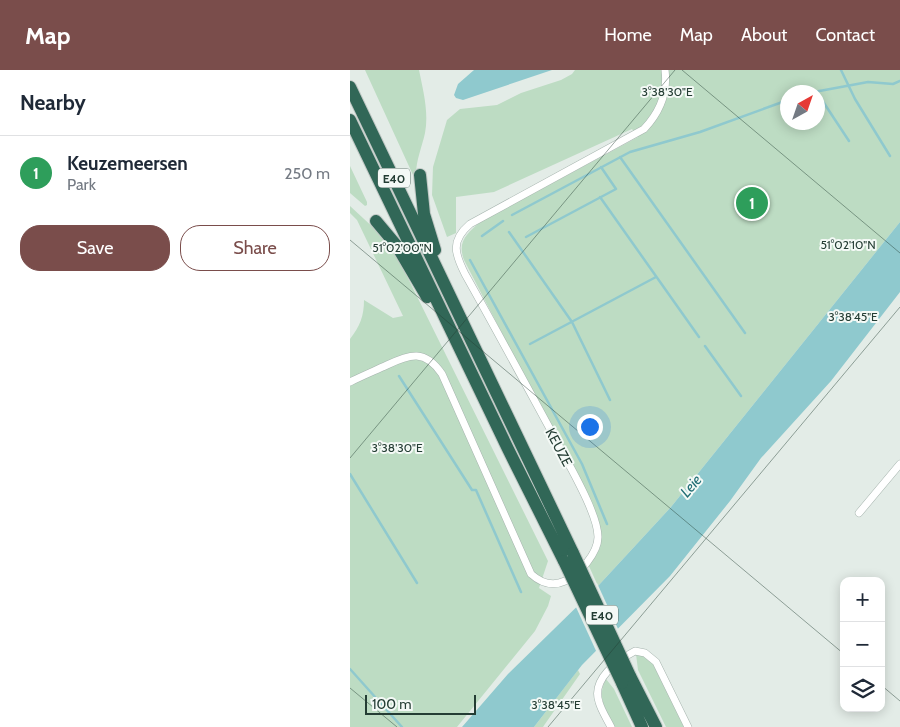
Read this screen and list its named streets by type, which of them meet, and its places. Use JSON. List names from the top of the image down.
{
  "streets": {
    "highway": ["E40"],
    "street": ["KEUZE"]
  },
  "water": ["Leie"],
  "scale_bar": "100 m",
  "north": "top right",
  "page": {
    "header": "Map",
    "nav": [
      "Home",
      "Map",
      "About",
      "Contact"
    ],
    "heading": "Nearby",
    "list": [
      {
        "mark": "1",
        "name": "Keuzemeersen",
        "note": "Park",
        "value": "250 m"
      }
    ],
    "pins": "1",
    "buttons": ["Save", "Share"],
    "map_buttons": ["+", "−"],
    "scale": "100 m"
  },
  "coordinates": [
    "3°38'30\"E",
    "51°02'10\"N",
    "51°02'00\"N",
    "3°38'45\"E"
  ]
}
